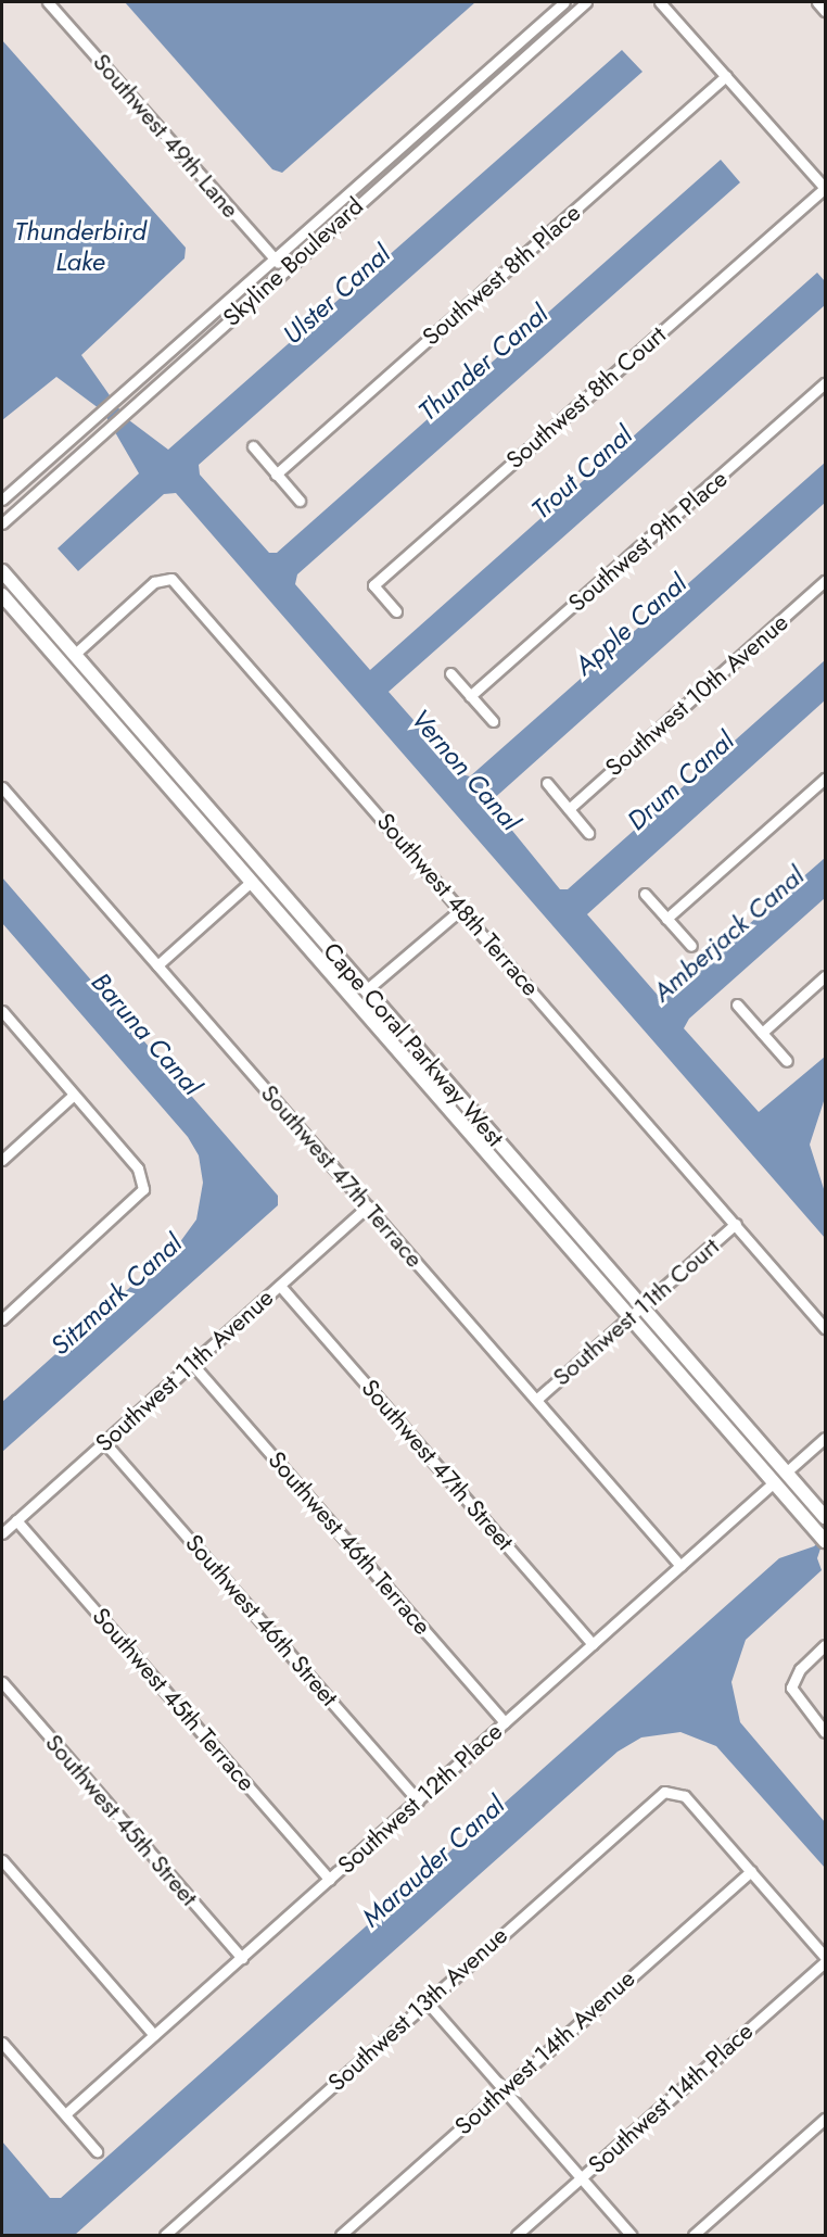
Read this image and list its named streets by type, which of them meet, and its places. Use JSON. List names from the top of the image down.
{
  "streets": {
    "main road": ["Cape Coral Parkway West"],
    "street": [
      "Southwest 49th Lane",
      "Skyline Boulevard",
      "Southwest 8th Place",
      "Southwest 8th Court",
      "Southwest 9th Place",
      "Southwest 10th Avenue",
      "Southwest 48th Terrace",
      "Southwest 47th Terrace",
      "Southwest 11th Court",
      "Southwest 11th Avenue",
      "Southwest 47th Street",
      "Southwest 46th Terrace",
      "Southwest 46th Street",
      "Southwest 45th Terrace",
      "Southwest 12th Place",
      "Southwest 45th Street",
      "Southwest 13th Avenue",
      "Southwest 14th Avenue",
      "Southwest 14th Place"
    ]
  },
  "crossings": [
    ["Southwest 49th Lane", "Skyline Boulevard"],
    ["Southwest 48th Terrace", "Cape Coral Parkway West"],
    ["Southwest 48th Terrace", "Southwest 11th Court"],
    ["Cape Coral Parkway West", "Southwest 11th Court"],
    ["Cape Coral Parkway West", "Southwest 12th Place"],
    ["Southwest 47th Terrace", "Southwest 11th Court"],
    ["Southwest 47th Terrace", "Southwest 11th Avenue"],
    ["Southwest 47th Terrace", "Southwest 12th Place"],
    ["Southwest 11th Avenue", "Southwest 47th Street"],
    ["Southwest 11th Avenue", "Southwest 46th Terrace"],
    ["Southwest 11th Avenue", "Southwest 46th Street"],
    ["Southwest 11th Avenue", "Southwest 45th Terrace"],
    ["Southwest 47th Street", "Southwest 12th Place"],
    ["Southwest 46th Terrace", "Southwest 12th Place"],
    ["Southwest 46th Street", "Southwest 12th Place"],
    ["Southwest 45th Terrace", "Southwest 12th Place"],
    ["Southwest 12th Place", "Southwest 45th Street"],
    ["Southwest 13th Avenue", "Southwest 14th Avenue"]
  ],
  "water": [
    "Thunderbird Lake",
    "Ulster Canal",
    "Thunder Canal",
    "Trout Canal",
    "Apple Canal",
    "Vernon Canal",
    "Drum Canal",
    "Amberjack Canal",
    "Baruna Canal",
    "Sitzmark Canal",
    "Marauder Canal"
  ]
}
